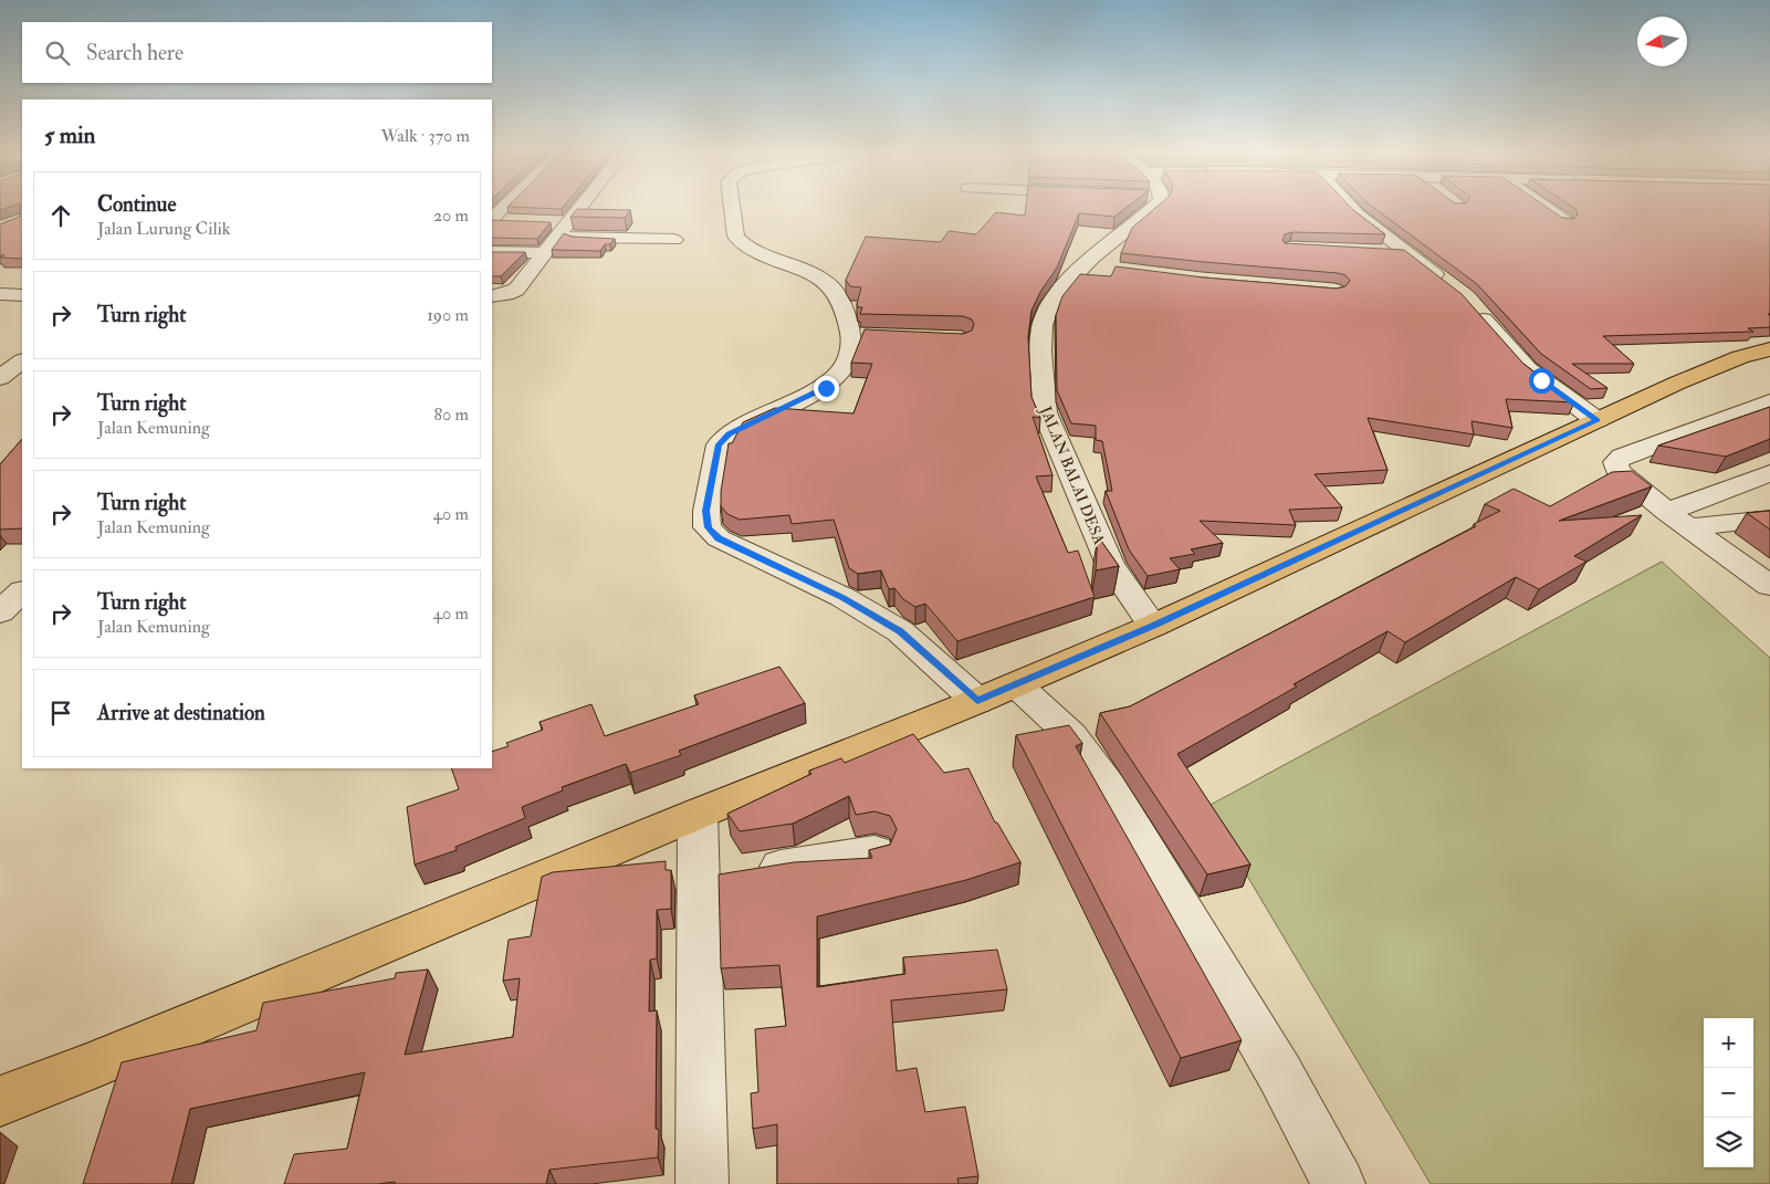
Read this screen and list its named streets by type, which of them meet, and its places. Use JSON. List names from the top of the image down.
{
  "streets": {
    "street": ["JALAN BALAI DESA"]
  },
  "north": "left",
  "page": {
    "search": "Search here",
    "heading": ["5 min", "Walk · 370 m"],
    "list": [
      ["Continue", "Jalan Lurung Cilik", "20 m"],
      ["Turn right", "190 m"],
      ["Turn right", "Jalan Kemuning", "80 m"],
      ["Turn right", "Jalan Kemuning", "40 m"],
      ["Turn right", "Jalan Kemuning", "40 m"],
      "Arrive at destination"
    ],
    "map_buttons": ["+", "−"]
  }
}
